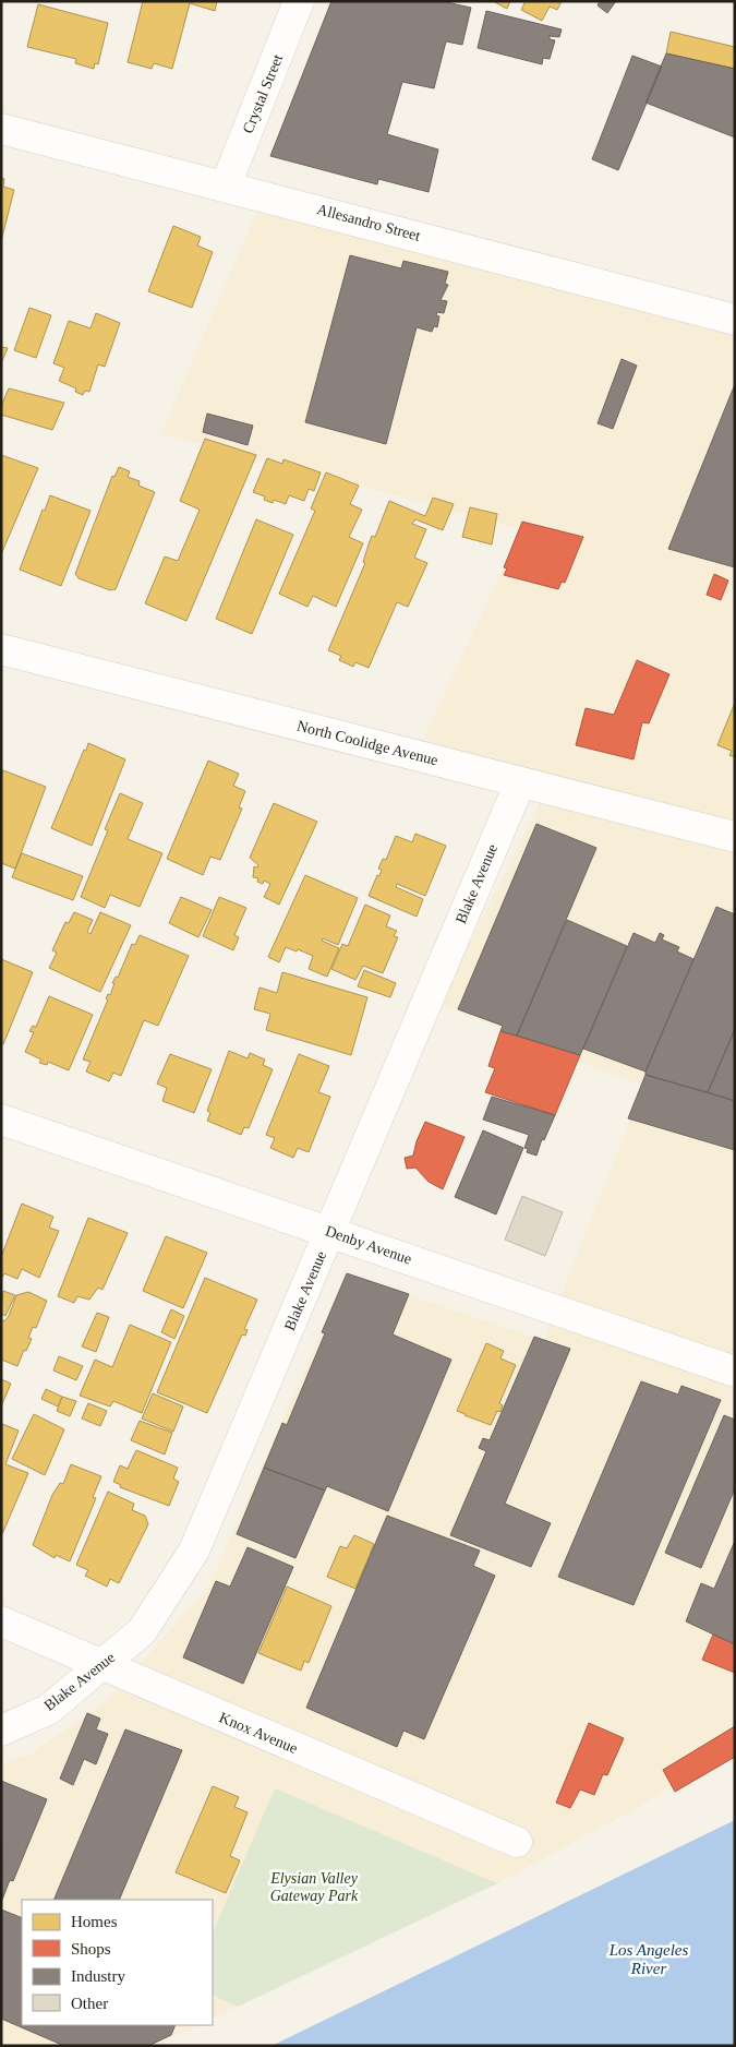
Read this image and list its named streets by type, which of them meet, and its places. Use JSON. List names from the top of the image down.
{
  "streets": {
    "street": [
      "Crystal Street",
      "Allesandro Street",
      "North Coolidge Avenue",
      "Blake Avenue",
      "Denby Avenue",
      "Knox Avenue"
    ]
  },
  "crossings": [
    ["Crystal Street", "Allesandro Street"],
    ["North Coolidge Avenue", "Blake Avenue"],
    ["Blake Avenue", "Denby Avenue"],
    ["Blake Avenue", "Knox Avenue"]
  ],
  "water": ["Los Angeles River"],
  "parks": ["Elysian Valley Gateway Park"],
  "legend": [
    "Homes",
    "Shops",
    "Industry",
    "Other"
  ]
}
